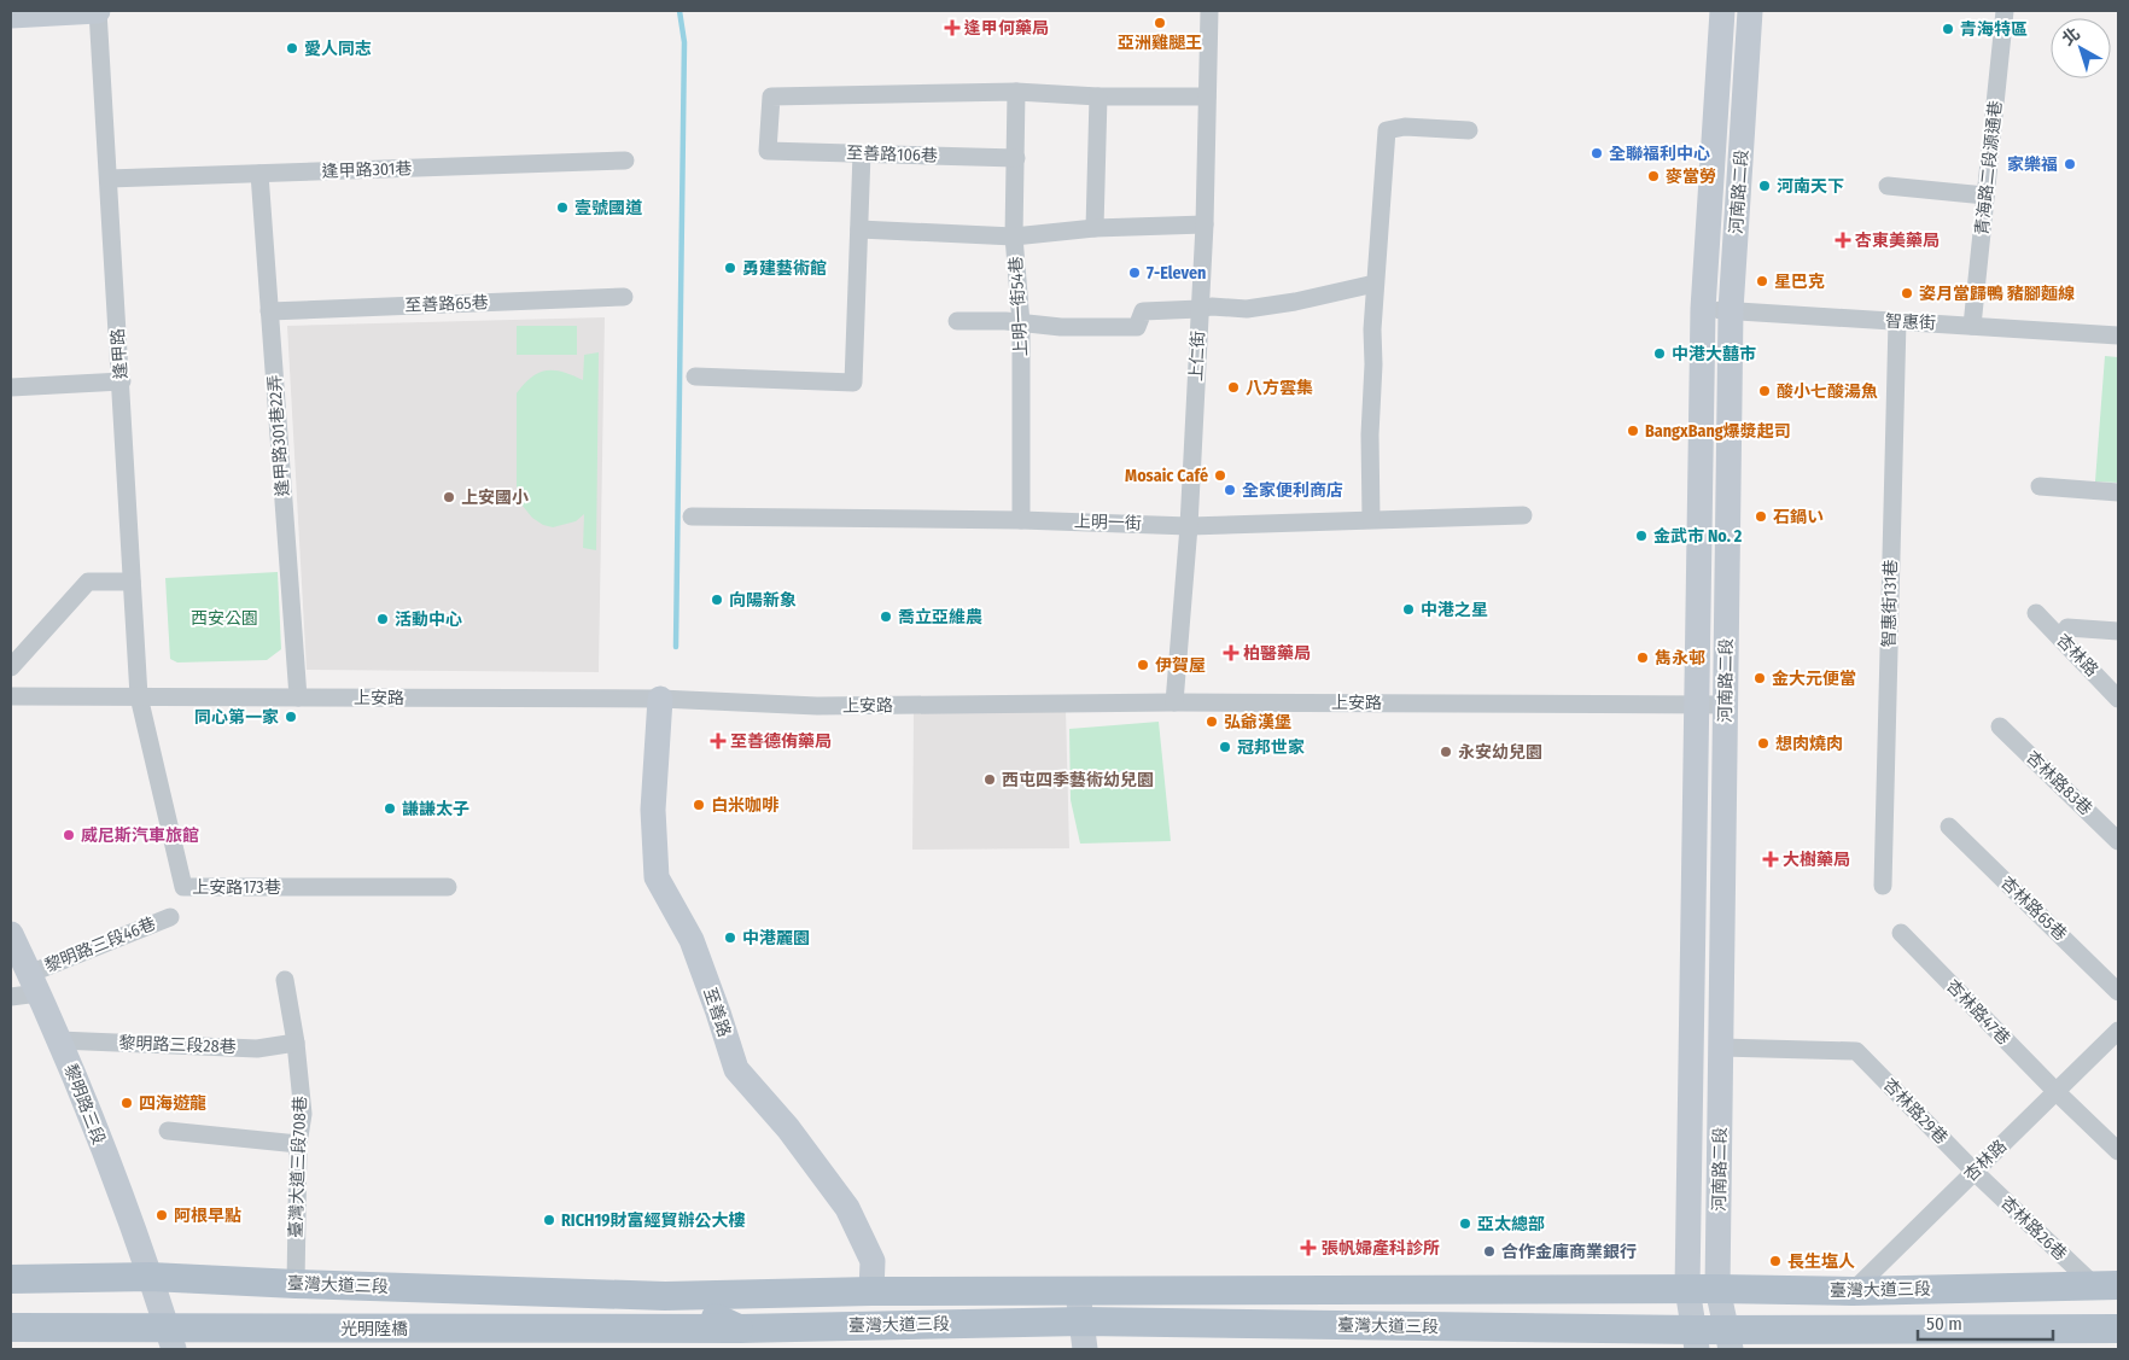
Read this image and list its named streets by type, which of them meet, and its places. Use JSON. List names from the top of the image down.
{
  "streets": {
    "main road": ["臺灣大道三段", "光明陸橋"],
    "street": [
      "至善路106巷",
      "青海路二段源通巷",
      "逢甲路301巷",
      "河南路二段",
      "至善路65巷",
      "上明一街54巷",
      "智惠街",
      "逢甲路",
      "上仁街",
      "逢甲路301巷22弄",
      "上明一街",
      "智惠街131巷",
      "杏林路",
      "上安路",
      "杏林路83巷",
      "上安路173巷",
      "杏林路65巷",
      "黎明路三段46巷",
      "至善路",
      "杏林路47巷",
      "黎明路三段28巷",
      "黎明路三段",
      "杏林路29巷",
      "臺灣大道三段708巷",
      "杏林路26巷"
    ]
  },
  "crossings": [
    ["至善路106巷", "上明一街54巷"],
    ["青海路二段源通巷", "智惠街"],
    ["逢甲路301巷", "逢甲路"],
    ["逢甲路301巷", "逢甲路301巷22弄"],
    ["河南路二段", "智惠街"],
    ["河南路二段", "上安路"],
    ["河南路二段", "杏林路29巷"],
    ["河南路二段", "臺灣大道三段"],
    ["至善路65巷", "逢甲路301巷22弄"],
    ["上明一街54巷", "上明一街"],
    ["智惠街", "智惠街131巷"],
    ["逢甲路", "上安路"],
    ["逢甲路", "上安路173巷"],
    ["上仁街", "上明一街"],
    ["上仁街", "上安路"],
    ["逢甲路301巷22弄", "上安路"],
    ["杏林路", "杏林路47巷"],
    ["杏林路", "杏林路29巷"],
    ["杏林路", "杏林路26巷"],
    ["杏林路", "臺灣大道三段"],
    ["上安路", "上安路173巷"],
    ["上安路", "至善路"],
    ["黎明路三段46巷", "黎明路三段"],
    ["至善路", "臺灣大道三段"],
    ["黎明路三段28巷", "黎明路三段"],
    ["黎明路三段28巷", "臺灣大道三段708巷"],
    ["黎明路三段", "臺灣大道三段"],
    ["杏林路29巷", "杏林路26巷"],
    ["臺灣大道三段708巷", "臺灣大道三段"],
    ["杏林路26巷", "臺灣大道三段"],
    ["臺灣大道三段", "光明陸橋"]
  ],
  "parks": ["西安公園"],
  "places": {
    "other": [
      "亞洲雞腿王",
      "青海特區",
      "愛人同志",
      "全聯福利中心",
      "家樂福",
      "麥當勞",
      "河南天下",
      "壹號國道",
      "勇建藝術館",
      "7-Eleven",
      "星巴克",
      "姿月當歸鴨 豬腳麵線",
      "中港大囍市",
      "八方雲集",
      "酸小七酸湯魚",
      "BangxBang爆漿起司",
      "Mosaic Café",
      "全家便利商店",
      "上安國小",
      "石鍋い",
      "金武市 No. 2",
      "向陽新象",
      "中港之星",
      "喬立亞維農",
      "活動中心",
      "雋永邨",
      "伊賀屋",
      "金大元便當",
      "同心第一家",
      "弘爺漢堡",
      "想肉燒肉",
      "冠邦世家",
      "永安幼兒園",
      "西屯四季藝術幼兒園",
      "白米咖啡",
      "謙謙太子",
      "威尼斯汽車旅館",
      "中港麗園",
      "四海遊龍",
      "阿根早點",
      "RICH19財富經貿辦公大樓",
      "亞太總部",
      "合作金庫商業銀行",
      "長生塩人"
    ],
    "health": [
      "逢甲何藥局",
      "杏東美藥局",
      "柏醫藥局",
      "至善德侑藥局",
      "大樹藥局",
      "張帆婦產科診所"
    ]
  },
  "scale_bar": "50 m",
  "north": "top left"
}
